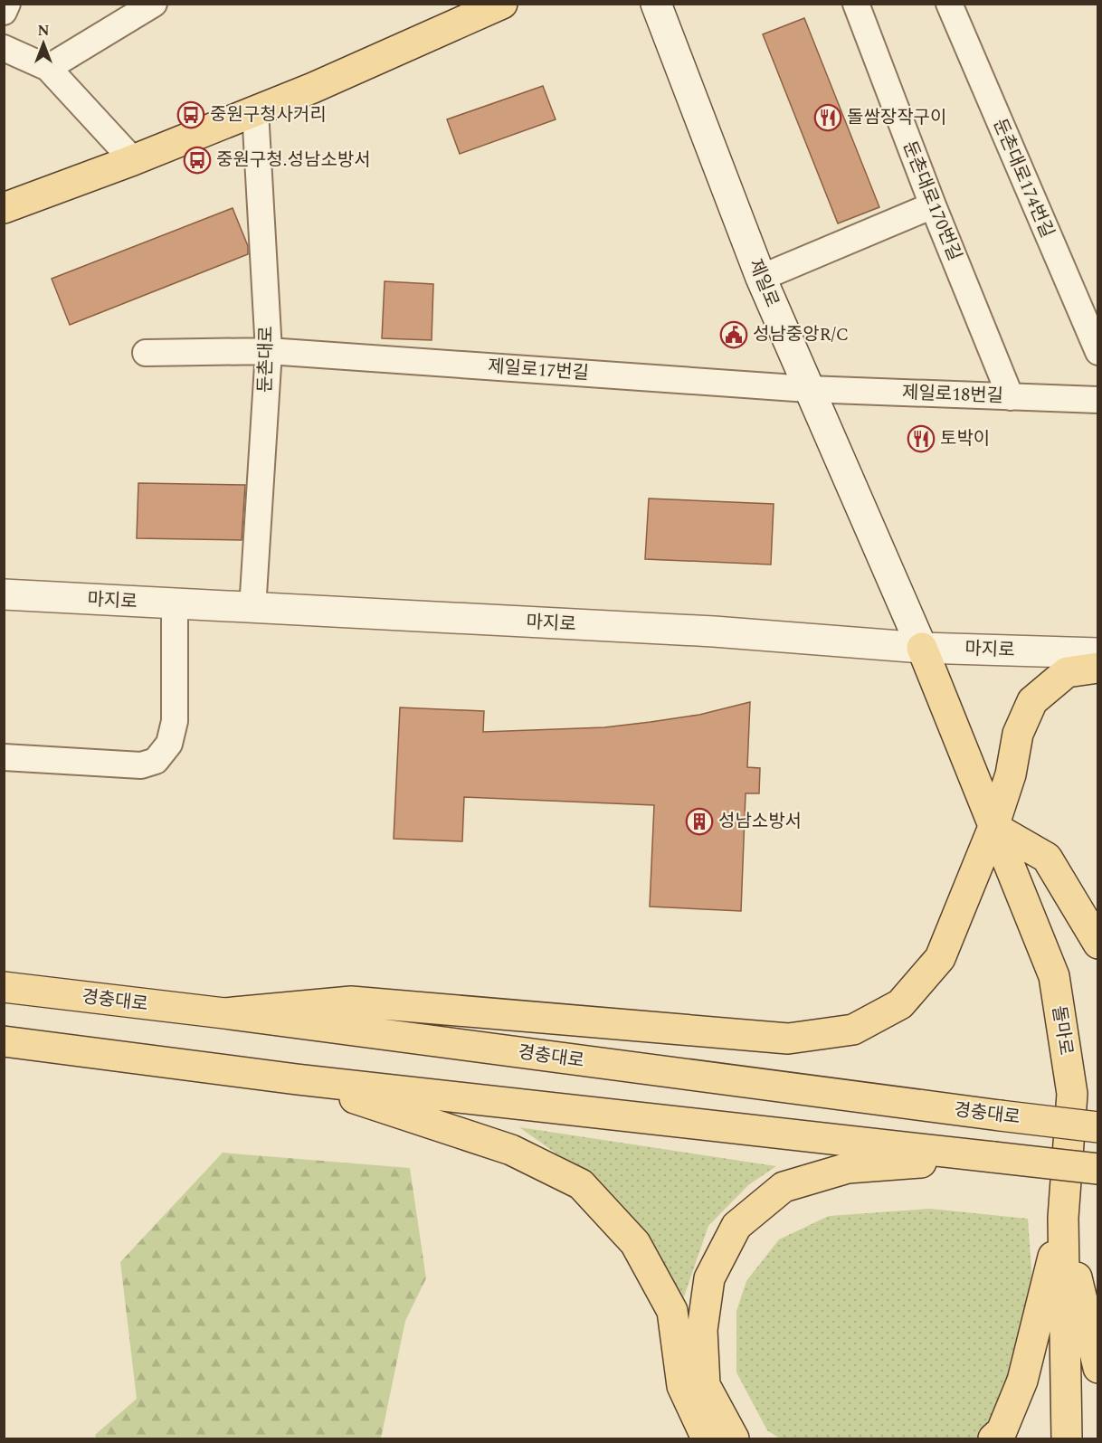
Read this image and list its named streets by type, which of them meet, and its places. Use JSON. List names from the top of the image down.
{
  "streets": {
    "main road": ["경충대로", "돌마로"],
    "street": [
      "둔촌대로174번길",
      "둔촌대로170번길",
      "제일로",
      "둔촌대로",
      "제일로17번길",
      "제일로18번길",
      "마지로"
    ]
  },
  "crossings": [
    ["둔촌대로170번길", "제일로18번길"],
    ["제일로", "제일로17번길"],
    ["제일로", "제일로18번길"],
    ["제일로", "마지로"],
    ["제일로", "돌마로"],
    ["둔촌대로", "제일로17번길"],
    ["둔촌대로", "마지로"],
    ["제일로17번길", "제일로18번길"],
    ["마지로", "돌마로"]
  ],
  "places": {
    "bus stop": ["중원구청사거리", "중원구청.성남소방서"],
    "restaurant": ["돌쌈장작구이", "토박이"],
    "public building": ["성남중앙R/C"],
    "building": ["성남소방서"]
  },
  "north": "top"
}
